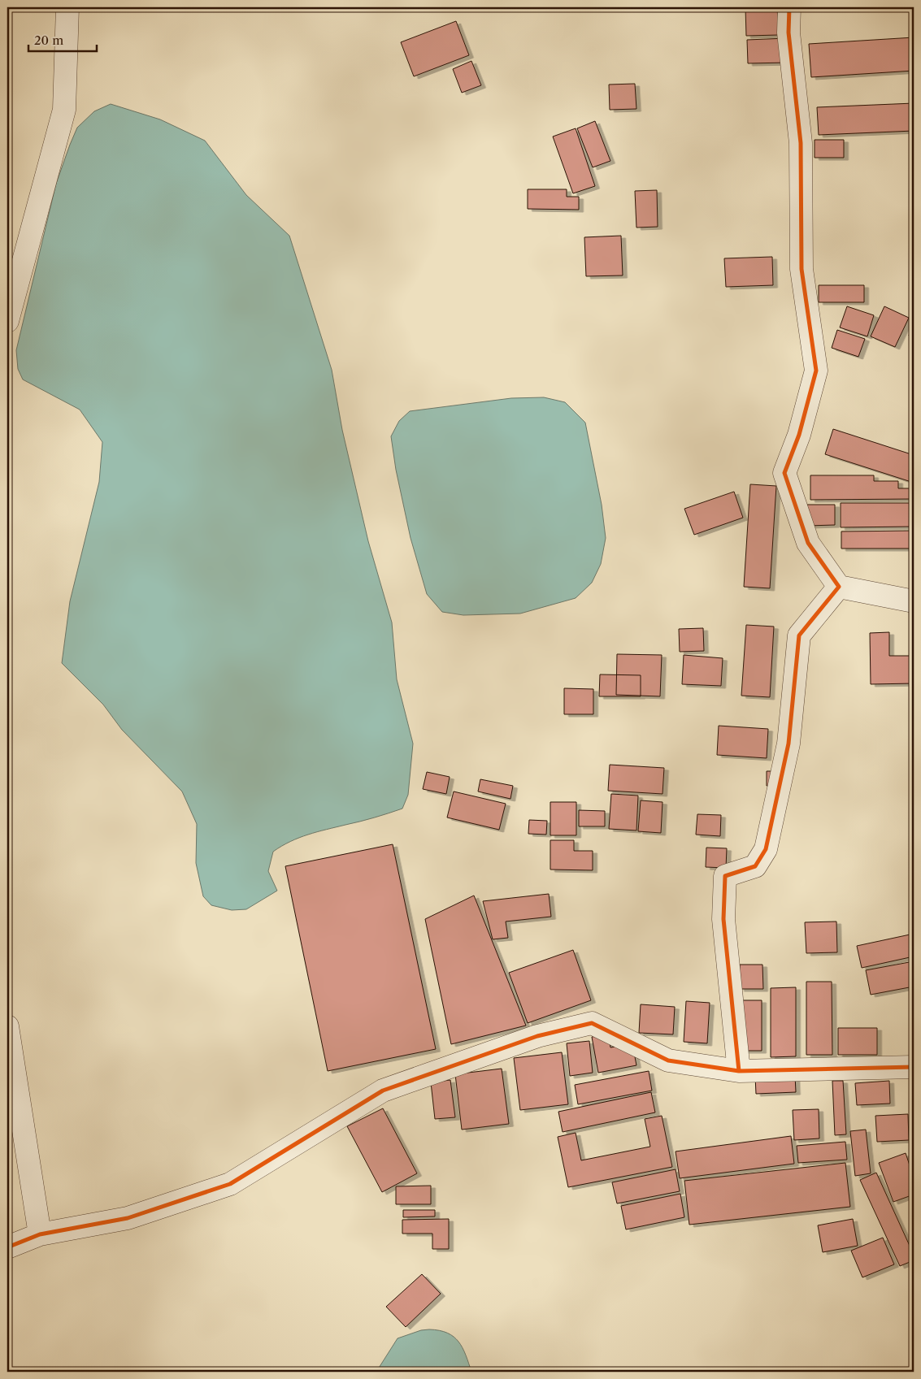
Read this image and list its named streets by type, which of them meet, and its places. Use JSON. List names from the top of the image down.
{
  "scale_bar": "20 m"
}
